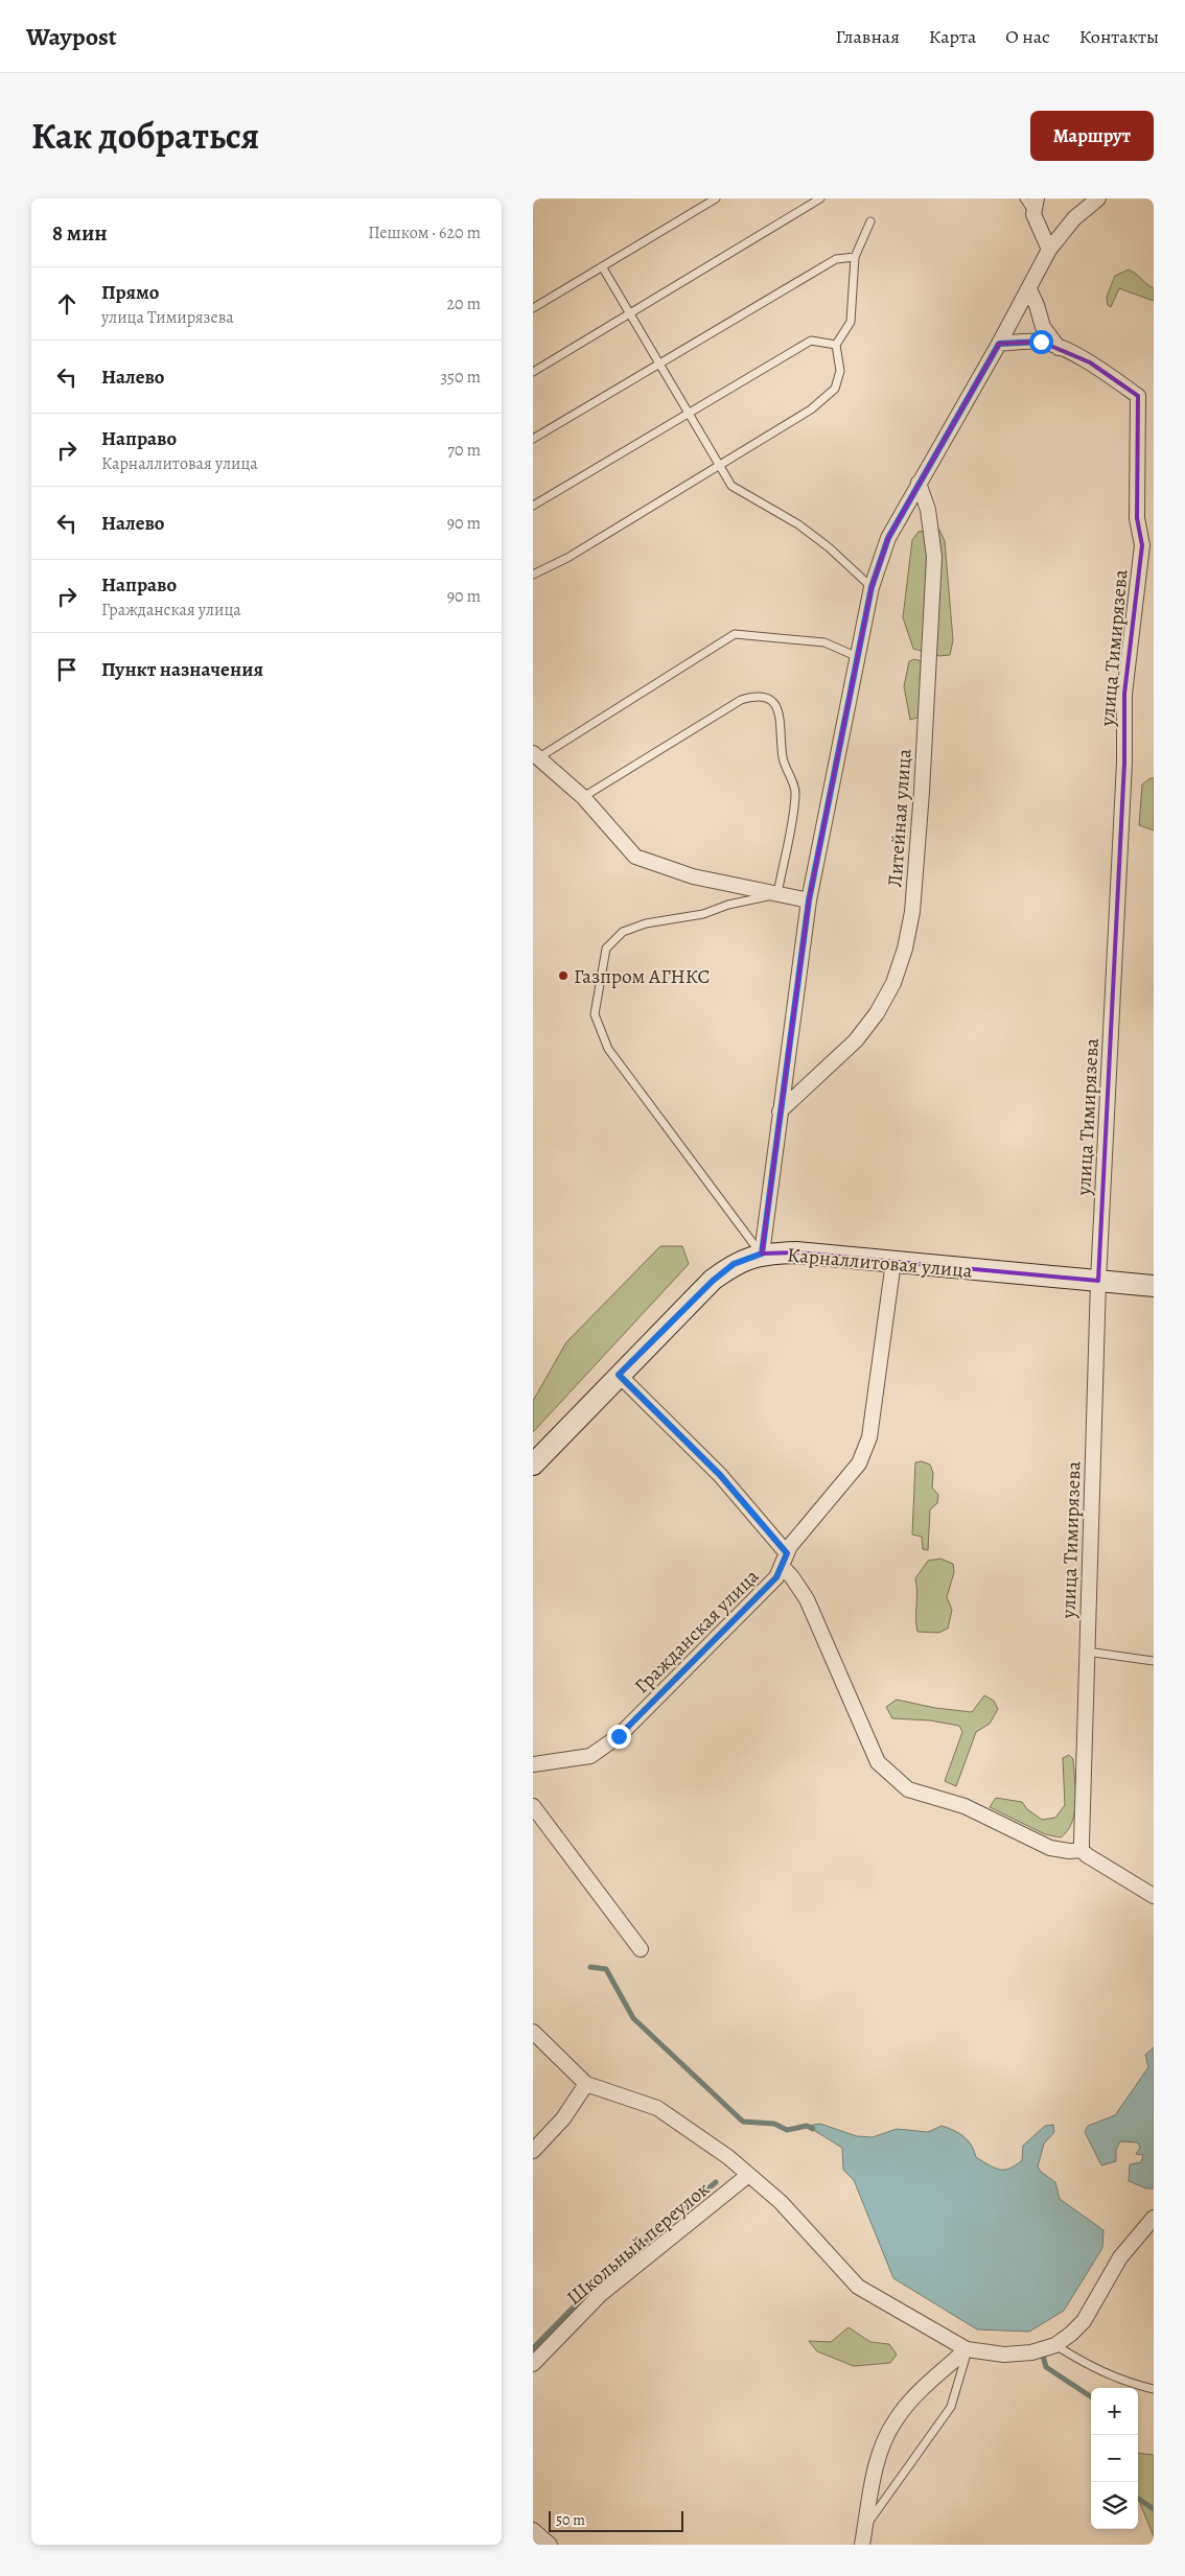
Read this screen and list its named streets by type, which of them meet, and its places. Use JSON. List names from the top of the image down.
{
  "streets": {
    "street": [
      "улица Тимирязева",
      "Литейная улица",
      "Карналлитовая улица",
      "Гражданская улица",
      "Школьный переулок"
    ]
  },
  "crossings": [
    ["улица Тимирязева", "Карналлитовая улица"],
    ["Карналлитовая улица", "Гражданская улица"]
  ],
  "places": ["Газпром АГНКС"],
  "scale_bar": "50 m",
  "page": {
    "header": "Waypost",
    "nav": [
      "Главная",
      "Карта",
      "О нас",
      "Контакты"
    ],
    "title": "Как добраться",
    "buttons": "Маршрут",
    "heading": ["8 мин", "Пешком · 620 m"],
    "list": [
      ["Прямо", "улица Тимирязева", "20 m"],
      ["Налево", "350 m"],
      ["Направо", "Карналлитовая улица", "70 m"],
      ["Налево", "90 m"],
      ["Направо", "Гражданская улица", "90 m"],
      "Пункт назначения"
    ],
    "map_buttons": ["+", "−"],
    "scale": "50 m"
  }
}
